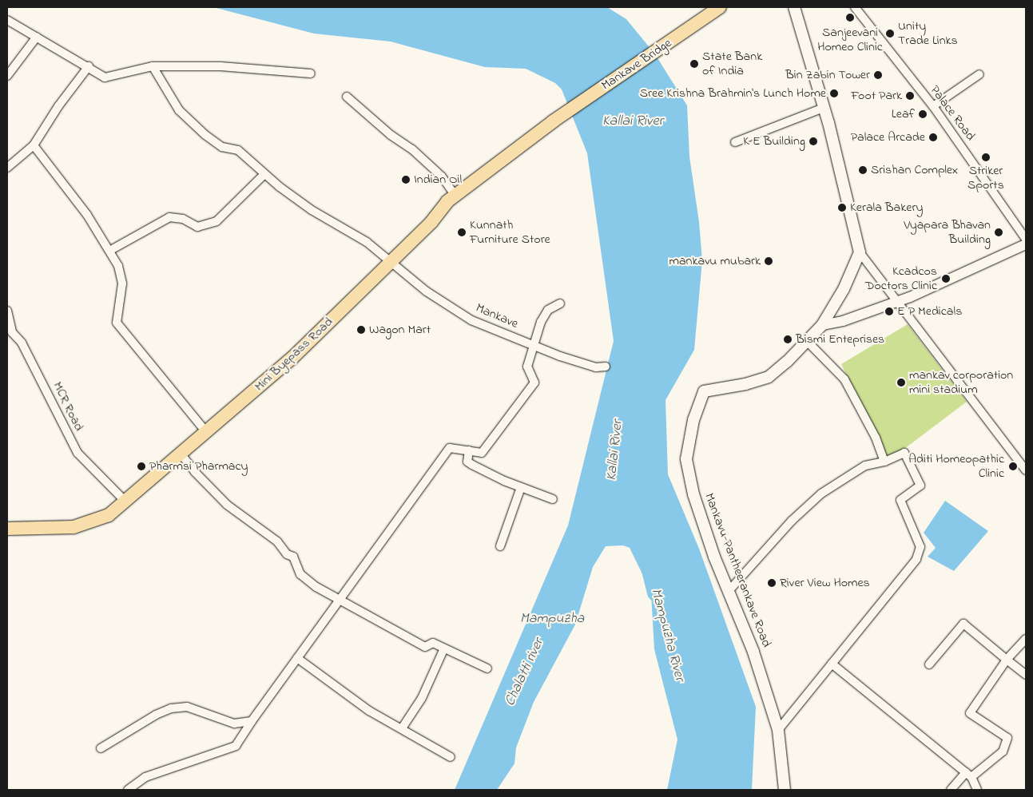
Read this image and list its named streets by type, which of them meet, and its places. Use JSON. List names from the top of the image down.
{
  "streets": {
    "main road": ["Mankave Bridge", "Mini Byepass Road", "Mankavu-Pantheerankave Road"],
    "street": ["Palace Road", "Mankave", "MCR Road"]
  },
  "crossings": [
    ["Mankave Bridge", "Mini Byepass Road"],
    ["Mankave", "Mini Byepass Road"],
    ["Mini Byepass Road", "MCR Road"]
  ],
  "water": [
    "Kallai River",
    "Mampuzha",
    "Mampuzha River",
    "Chalatti river"
  ],
  "places": [
    "Sanjeevani Homeo Clinic",
    "Unity Trade Links",
    "State Bank of India",
    "Bin Zabin Tower",
    "Sree Krishna Brahmin's Lunch Home",
    "Foot Park",
    "Leaf",
    "Palace Arcade",
    "K E Building",
    "Striker Sports",
    "Srishan Complex",
    "Indian Oil",
    "Kerala Bakery",
    "Kunnath Furniture Store",
    "Vyapara Bhavan Building",
    "mankavu mubark",
    "Kcadcos Doctors Clinic",
    "E P Medicals",
    "Wagon Mart",
    "Bismi Enteprises",
    "mankav corporation mini stadium",
    "Pharmsi Pharmacy",
    "Aditi Homeopathic Clinic",
    "River View Homes"
  ]
}
